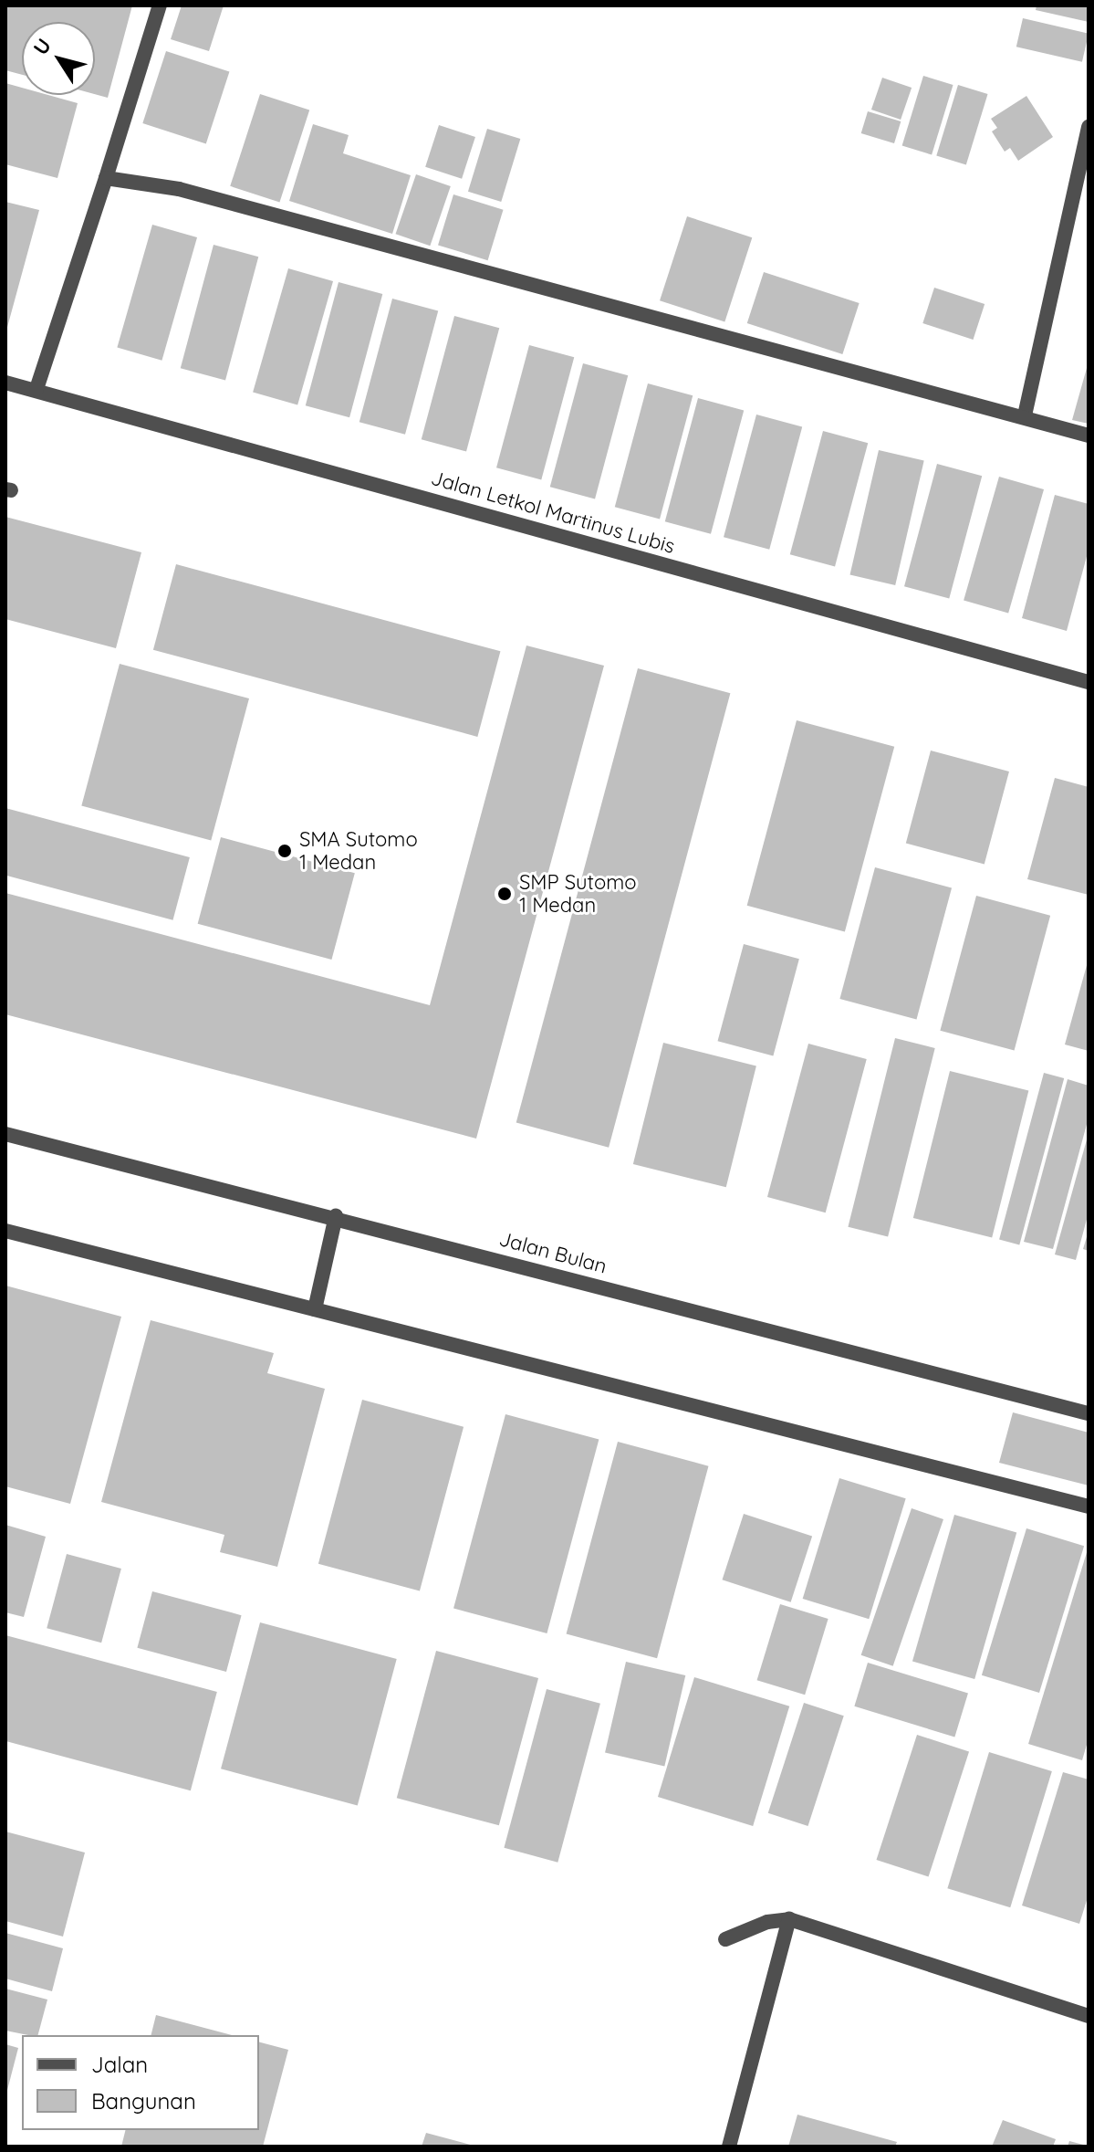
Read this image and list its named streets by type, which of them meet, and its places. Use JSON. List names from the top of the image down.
{
  "streets": {
    "street": ["Jalan Letkol Martinus Lubis", "Jalan Bulan"]
  },
  "places": ["SMA Sutomo 1 Medan", "SMP Sutomo 1 Medan"],
  "legend": ["Jalan", "Bangunan"],
  "north": "top left"
}
